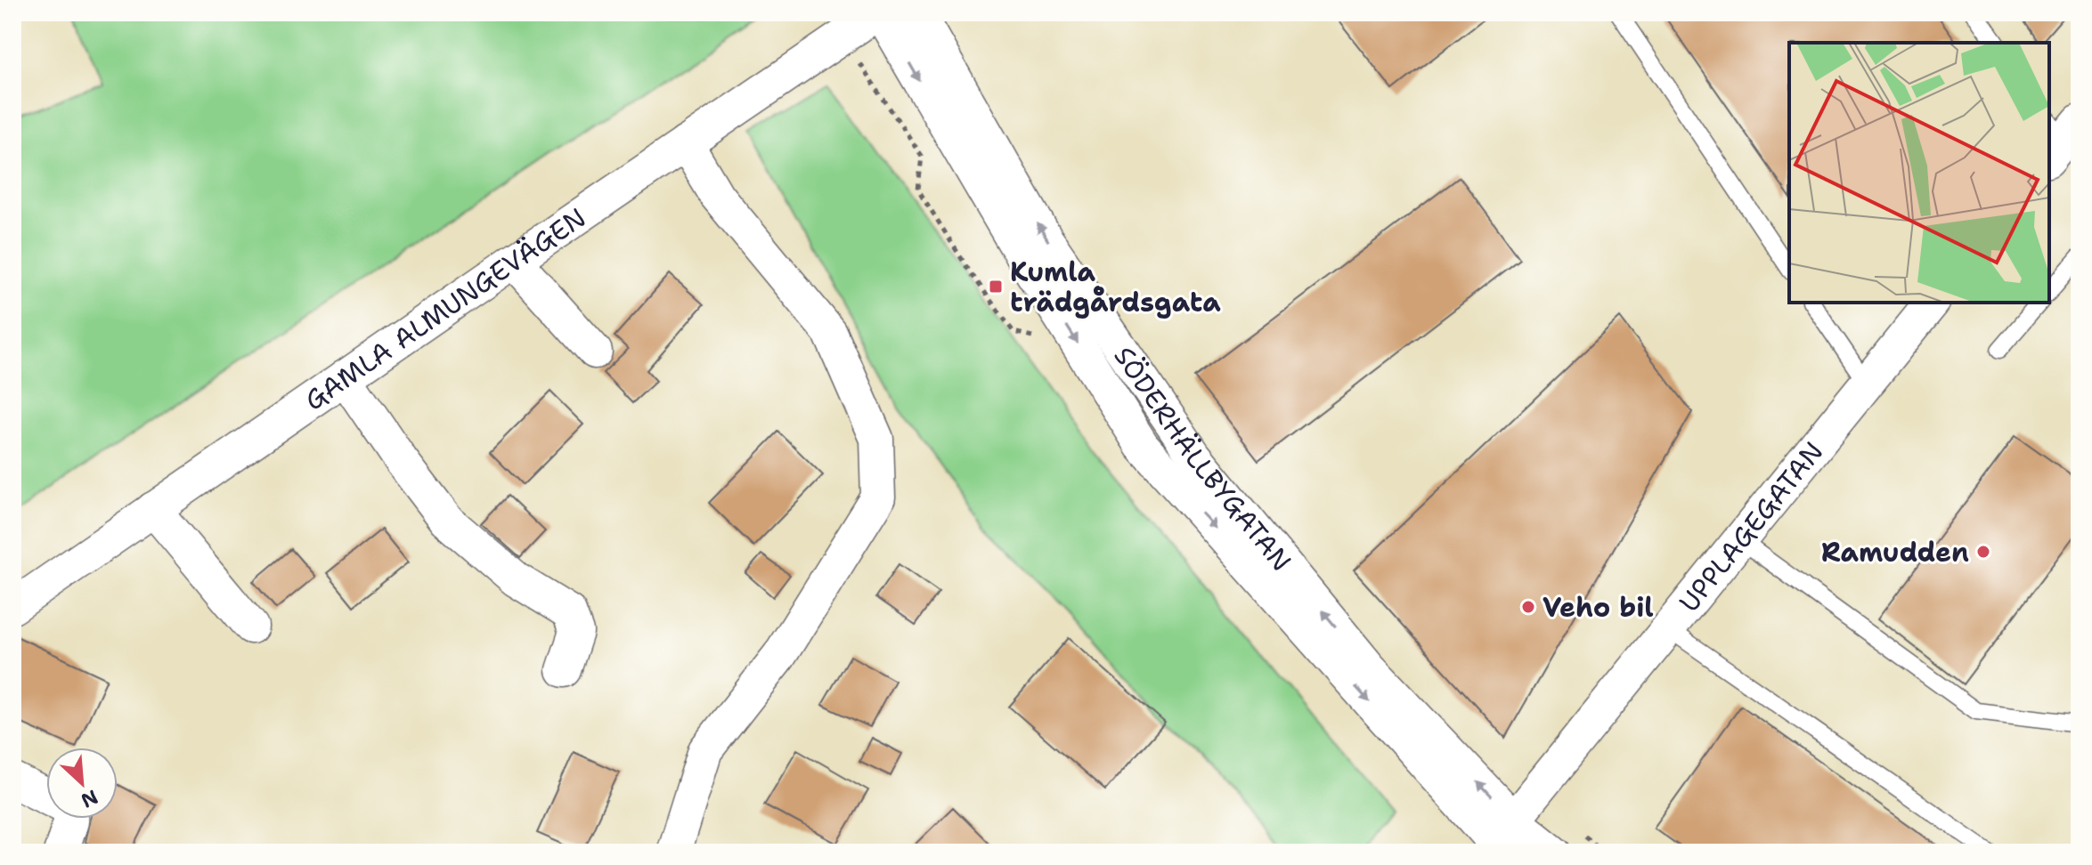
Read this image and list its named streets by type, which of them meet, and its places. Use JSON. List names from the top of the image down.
{
  "streets": {
    "street": ["GAMLA ALMUNGEVÄGEN", "SÖDERHÄLLBYGATAN", "UPPLAGEGATAN"]
  },
  "crossings": [
    ["GAMLA ALMUNGEVÄGEN", "SÖDERHÄLLBYGATAN"],
    ["SÖDERHÄLLBYGATAN", "UPPLAGEGATAN"]
  ],
  "places": {
    "transit": ["Kumla trädgårdsgata"],
    "other": ["Ramudden", "Veho bil"]
  },
  "north": "bottom right"
}
